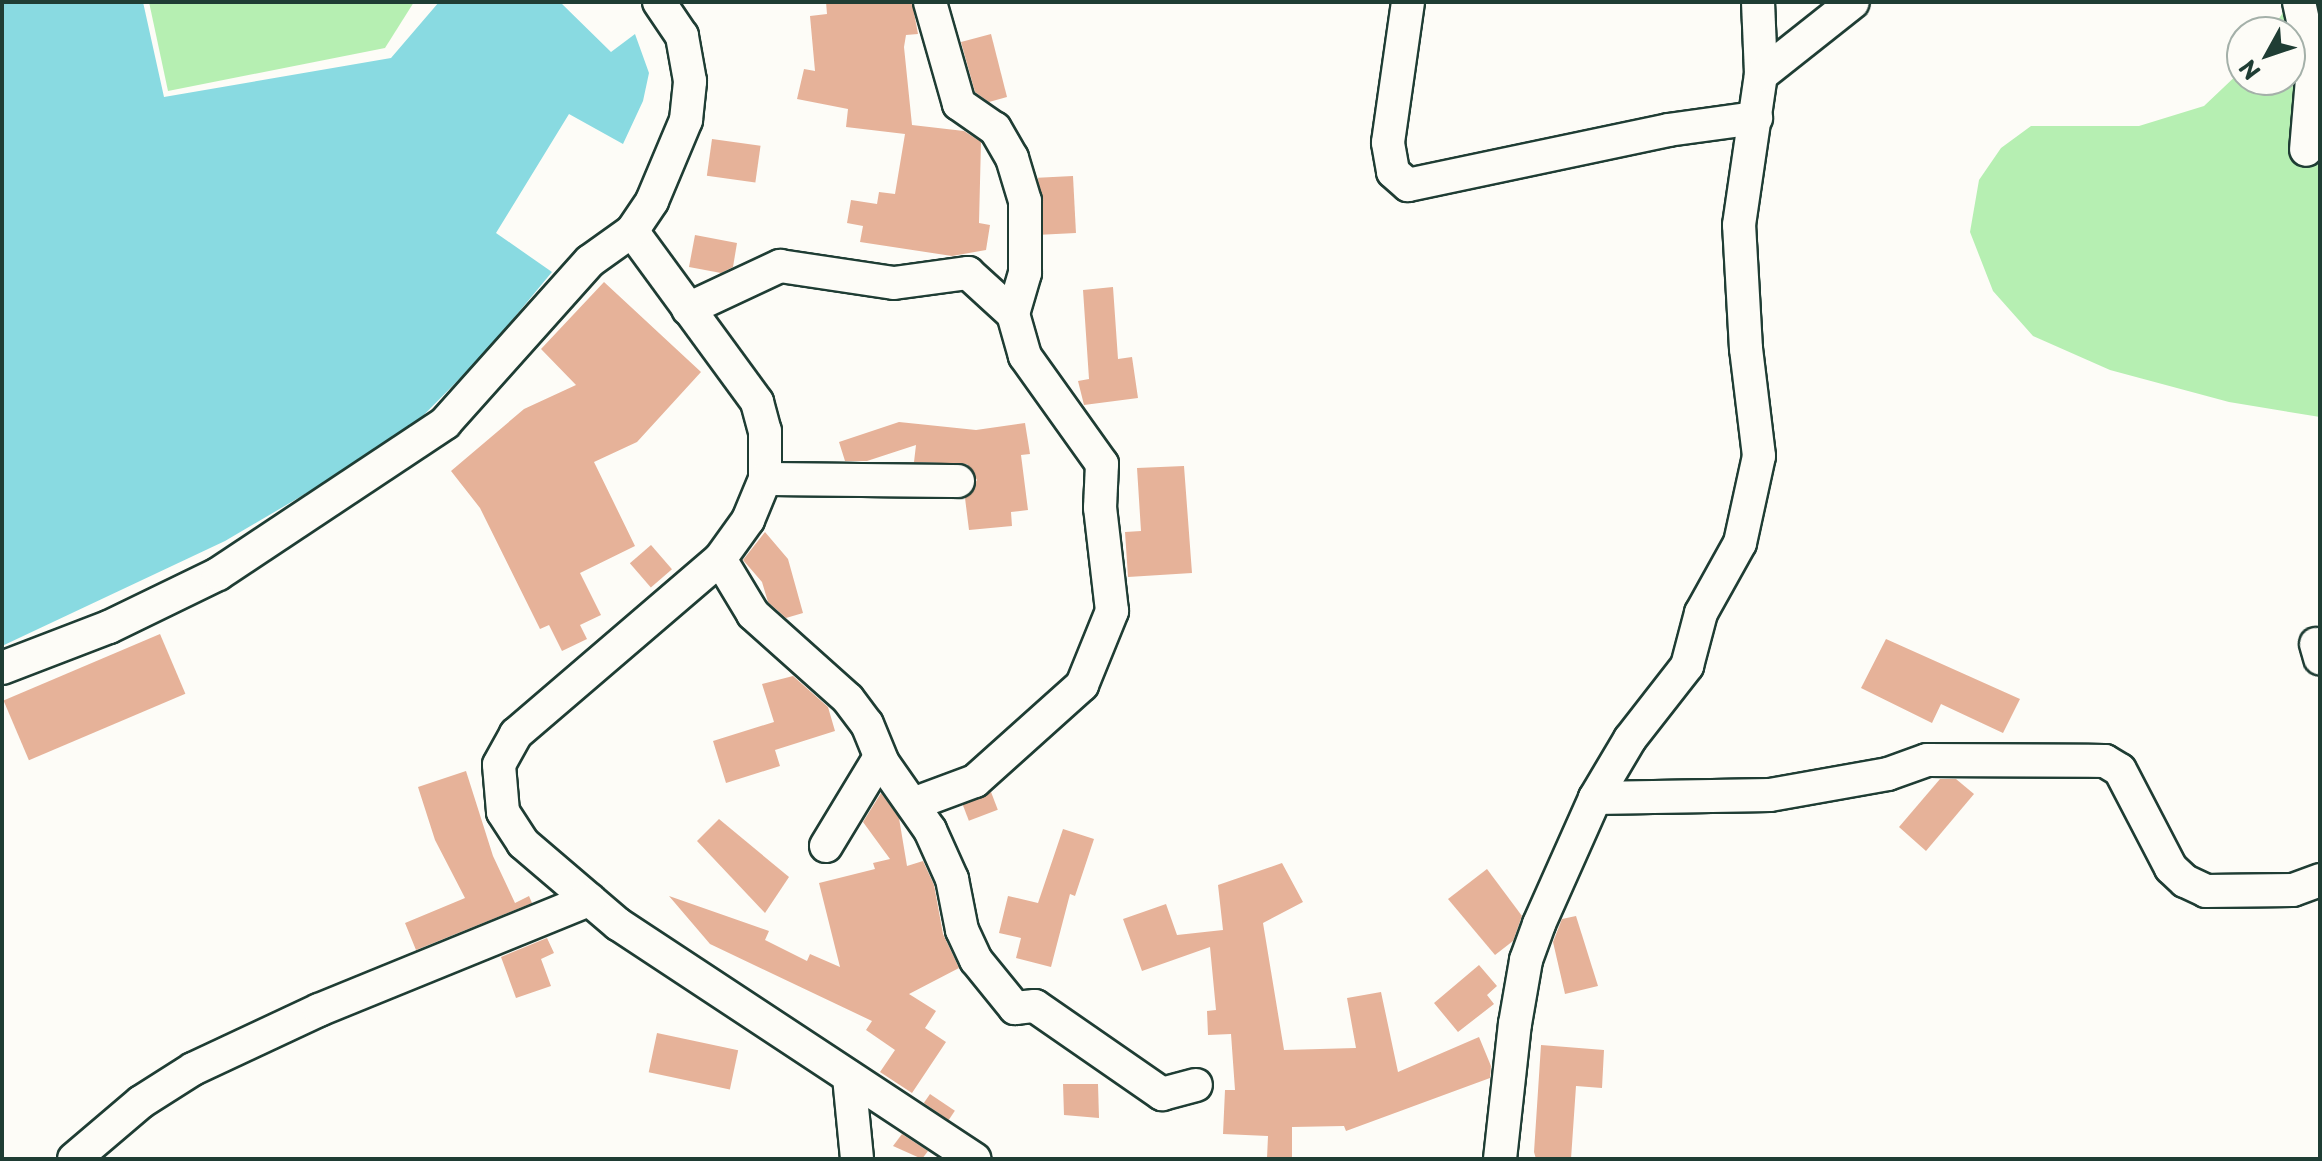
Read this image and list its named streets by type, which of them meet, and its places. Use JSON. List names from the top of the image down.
{
  "north": "bottom left"
}
